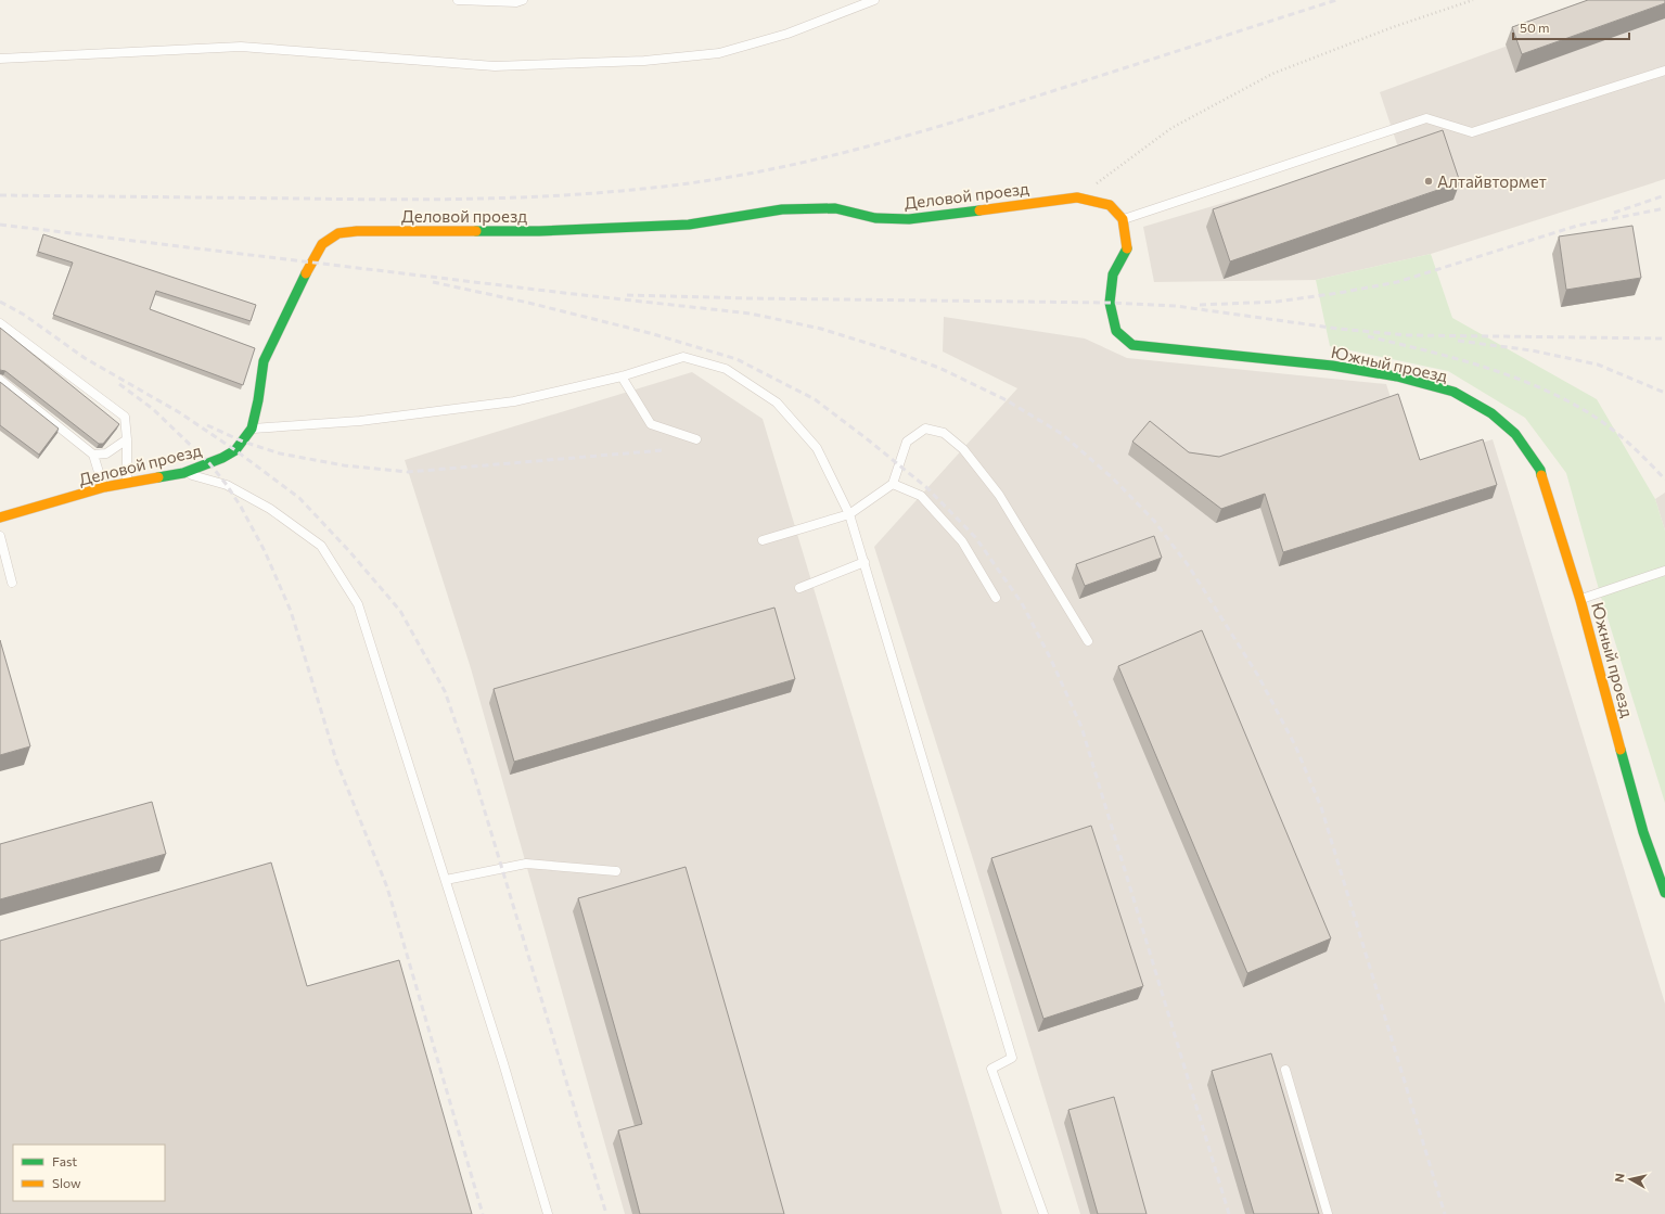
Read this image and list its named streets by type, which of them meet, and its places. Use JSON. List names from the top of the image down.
{
  "streets": {
    "street": ["Деловой проезд", "Южный проезд"]
  },
  "places": ["Алтайвтормет"],
  "legend": ["Fast", "Slow"],
  "scale_bar": "50 m",
  "north": "left"
}
